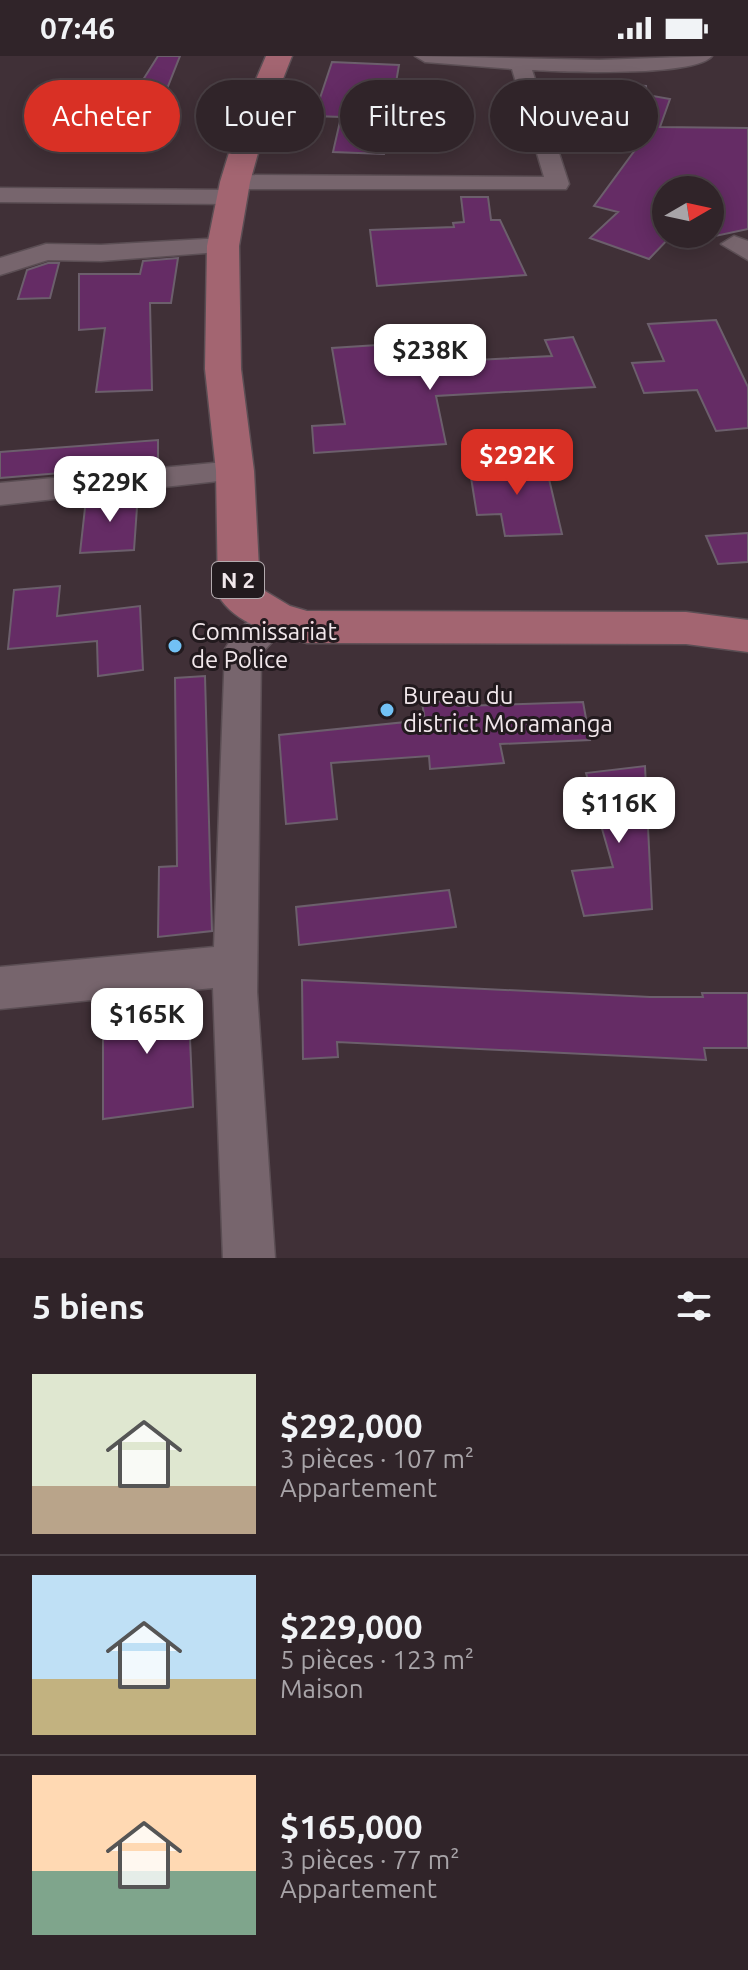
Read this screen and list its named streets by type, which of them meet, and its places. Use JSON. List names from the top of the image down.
{
  "streets": {
    "main road": ["N 2"]
  },
  "places": ["Commissariat de Police", "Bureau du district Moramanga"],
  "north": "right",
  "page": {
    "status": "07:46",
    "chip": [
      "Acheter",
      "Louer",
      "Filtres",
      "Nouveau"
    ],
    "price": [
      "$238K",
      "$292K",
      "$229K",
      "$116K",
      "$165K"
    ],
    "heading": "5 biens",
    "list": [
      {
        "name": "$292,000",
        "note": "3 pièces · 107 m² · Appartement"
      },
      {
        "name": "$229,000",
        "note": "5 pièces · 123 m² · Maison"
      },
      {
        "name": "$165,000",
        "note": "3 pièces · 77 m² · Appartement"
      }
    ]
  }
}
